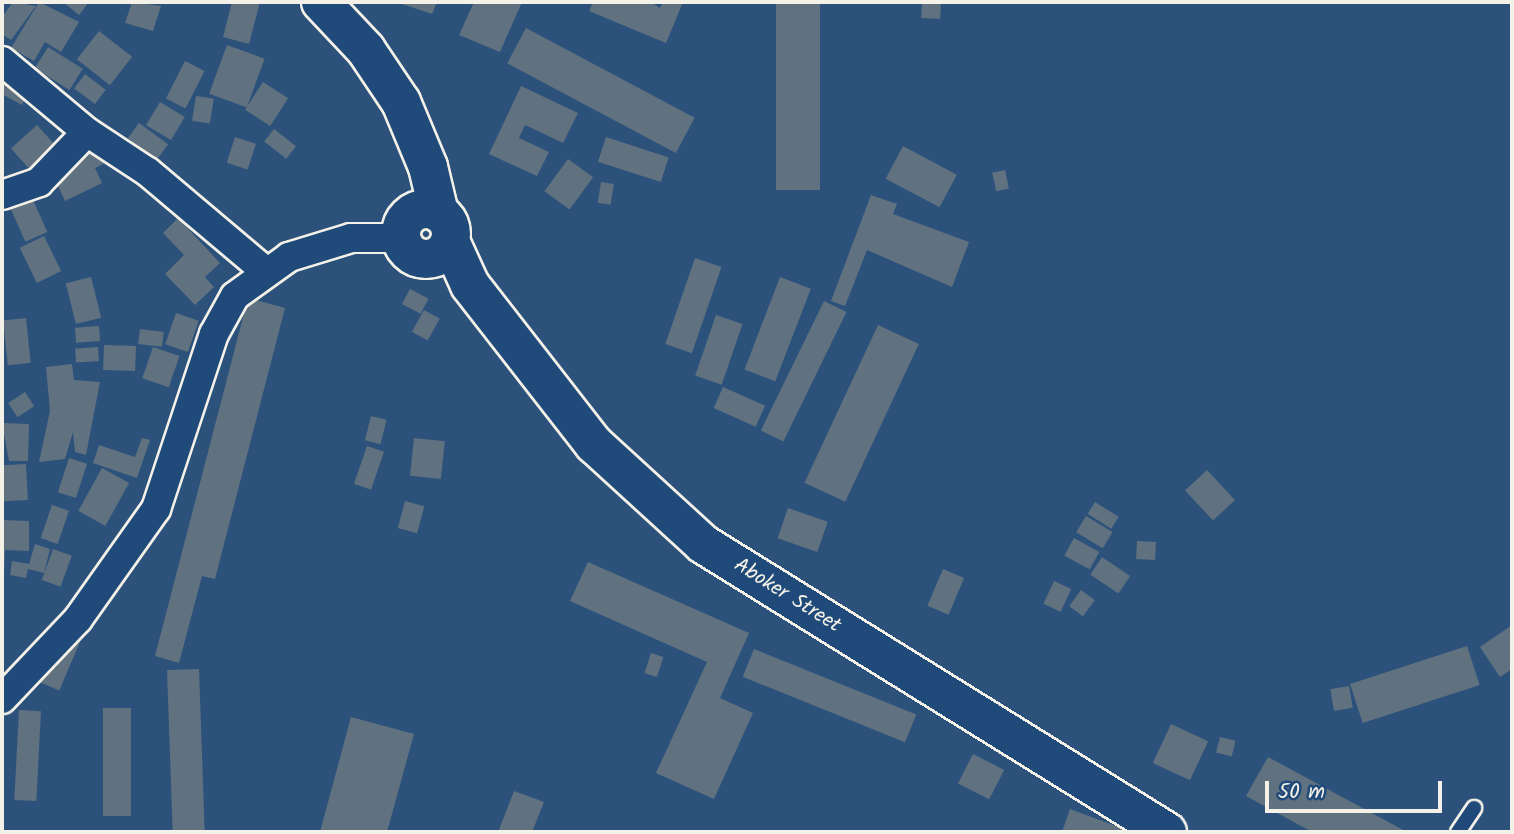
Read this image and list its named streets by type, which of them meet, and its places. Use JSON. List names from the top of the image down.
{
  "streets": {
    "main road": ["Aboker Street"]
  },
  "scale_bar": "50 m"
}
